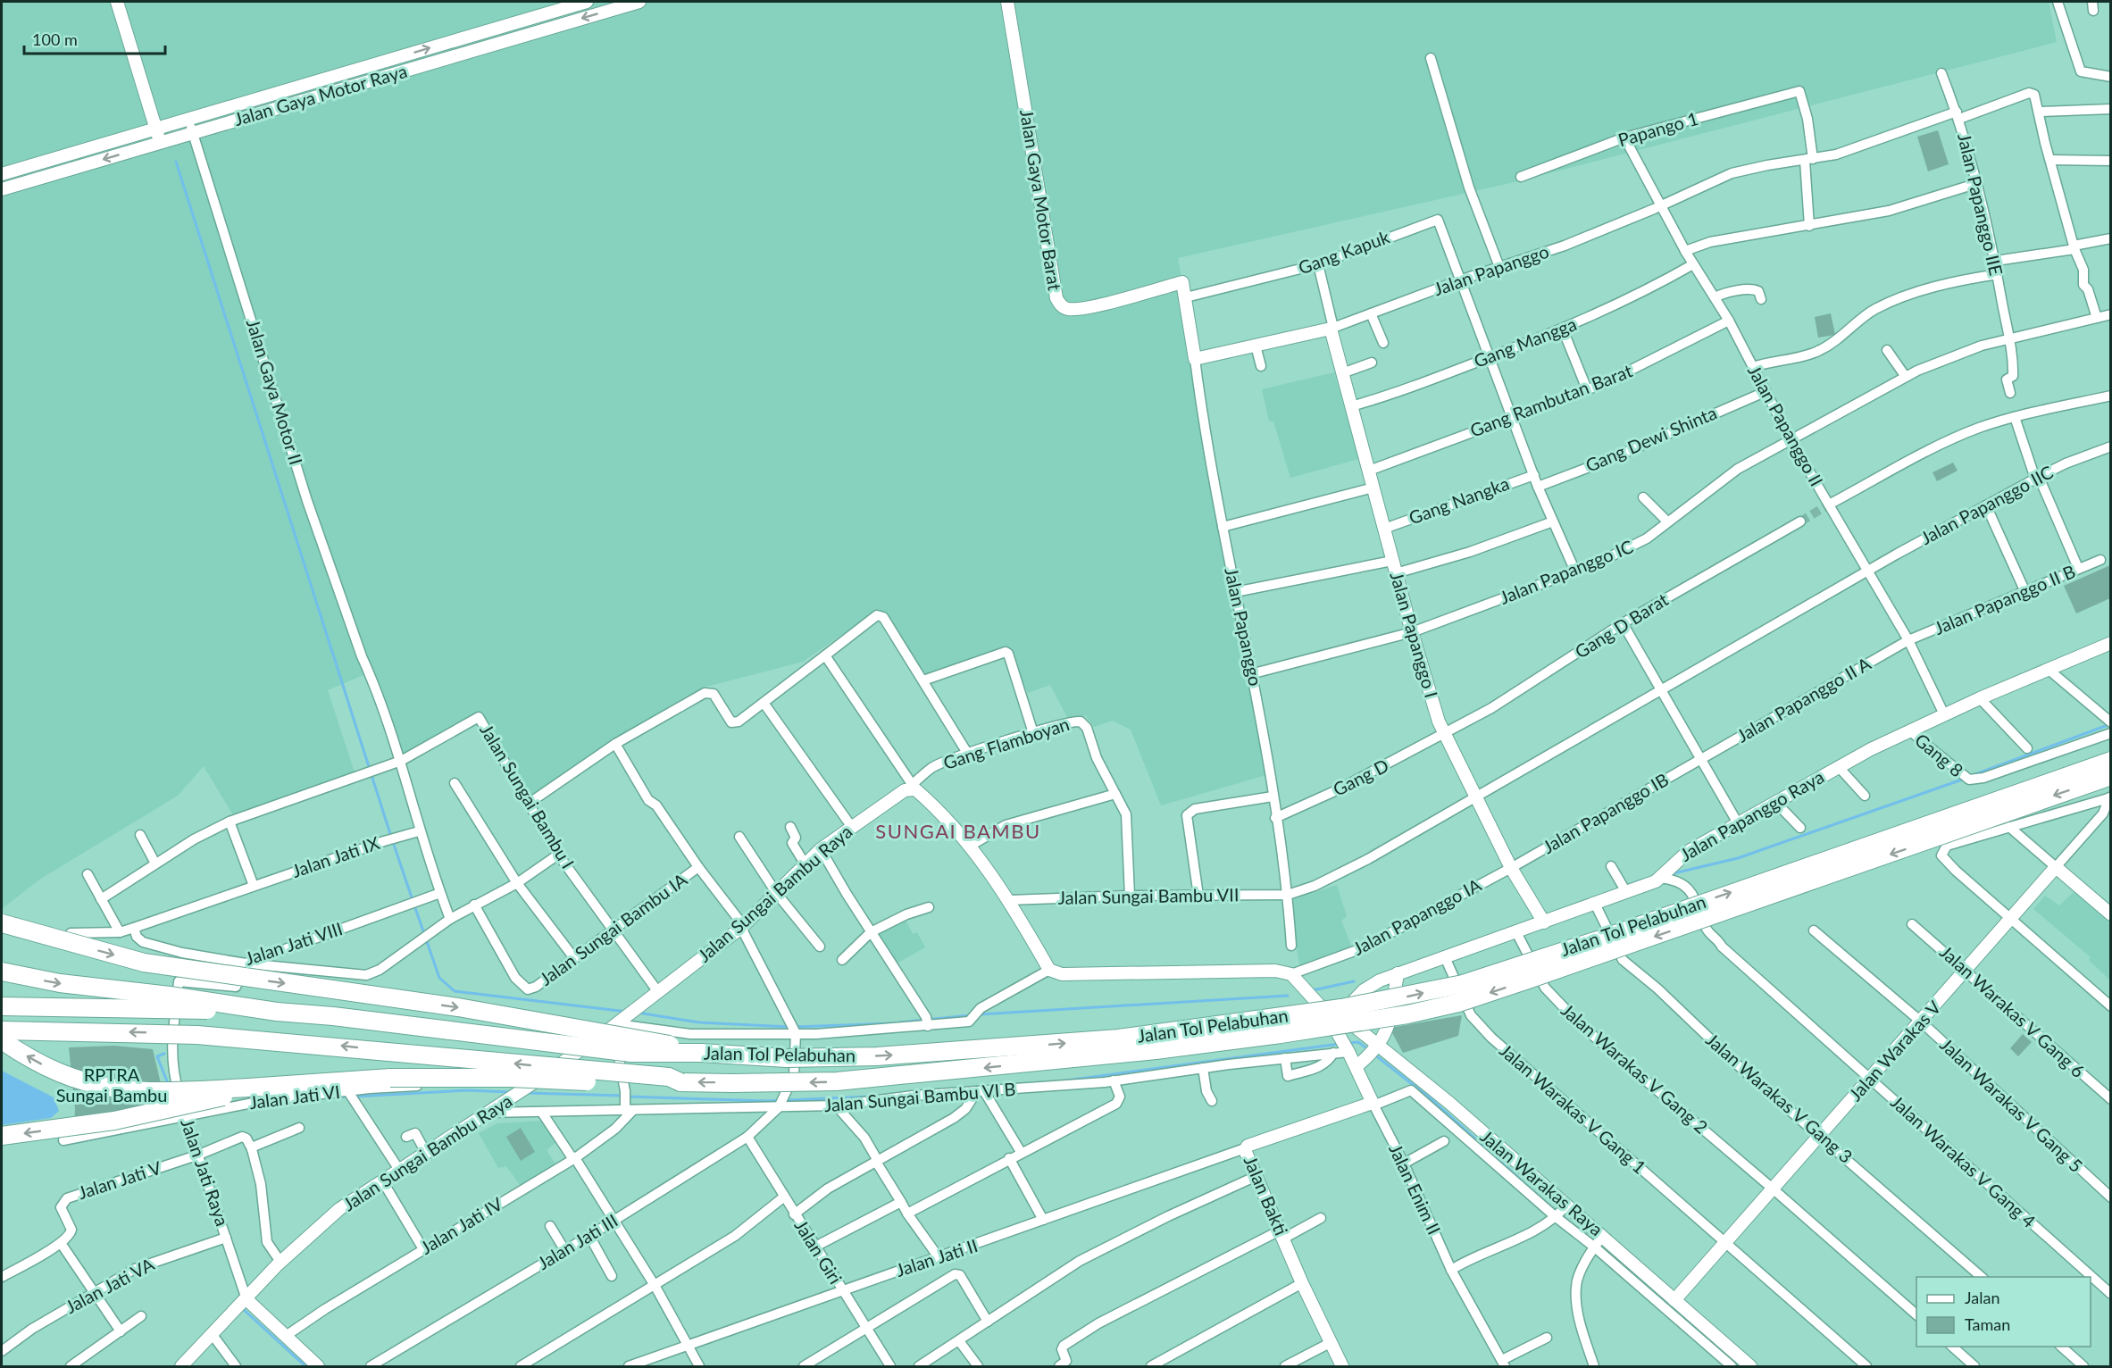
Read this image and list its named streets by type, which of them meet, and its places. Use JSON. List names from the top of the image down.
{
  "streets": {
    "highway": ["Jalan Tol Pelabuhan"],
    "street": [
      "Jalan Gaya Motor Raya",
      "Papango 1",
      "Jalan Gaya Motor Barat",
      "Jalan Papanggo IIE",
      "Gang Kapuk",
      "Jalan Papanggo",
      "Gang Mangga",
      "Jalan Gaya Motor II",
      "Gang Rambutan Barat",
      "Jalan Papanggo II",
      "Gang Dewi Shinta",
      "Gang Nangka",
      "Jalan Papanggo IIC",
      "Jalan Papanggo IC",
      "Jalan Papanggo II B",
      "Gang D Barat",
      "Jalan Papanggo I",
      "Jalan Papanggo II A",
      "Gang Flamboyan",
      "Gang 8",
      "Gang D",
      "Jalan Sungai Bambu I",
      "Jalan Papanggo IB",
      "Jalan Papanggo Raya",
      "Jalan Jati IX",
      "Jalan Sungai Bambu Raya",
      "Jalan Sungai Bambu VII",
      "Jalan Papanggo IA",
      "Jalan Sungai Bambu IA",
      "Jalan Jati VIII",
      "Jalan Warakas V Gang 6",
      "Jalan Warakas V",
      "Jalan Warakas V Gang 2",
      "Jalan Jati VI",
      "Jalan Sungai Bambu VI B",
      "Jalan Warakas V Gang 3",
      "Jalan Warakas V Gang 5",
      "Jalan Warakas V Gang 1",
      "Jalan Warakas V Gang 4",
      "Jalan Jati Raya",
      "Jalan Jati V",
      "Jalan Warakas Raya",
      "Jalan Enim II",
      "Jalan Bakti",
      "Jalan Jati IV",
      "Jalan Jati III",
      "Jalan Giri",
      "Jalan Jati II",
      "Jalan Jati VA"
    ]
  },
  "crossings": [
    ["Jalan Gaya Motor Raya", "Jalan Gaya Motor II"],
    ["Papango 1", "Jalan Papanggo"],
    ["Papango 1", "Jalan Papanggo II"],
    ["Jalan Gaya Motor Barat", "Jalan Papanggo"],
    ["Jalan Papanggo IIE", "Jalan Papanggo"],
    ["Gang Kapuk", "Jalan Papanggo"],
    ["Jalan Papanggo", "Jalan Papanggo II"],
    ["Jalan Papanggo", "Jalan Papanggo IC"],
    ["Jalan Papanggo", "Jalan Papanggo I"],
    ["Jalan Papanggo", "Gang D"],
    ["Jalan Papanggo", "Jalan Sungai Bambu VII"],
    ["Gang Mangga", "Jalan Papanggo II"],
    ["Gang Mangga", "Jalan Papanggo I"],
    ["Jalan Gaya Motor II", "Jalan Sungai Bambu I"],
    ["Gang Rambutan Barat", "Jalan Papanggo II"],
    ["Gang Rambutan Barat", "Jalan Papanggo I"],
    ["Jalan Papanggo II", "Gang Dewi Shinta"],
    ["Jalan Papanggo II", "Jalan Papanggo IIC"],
    ["Jalan Papanggo II", "Jalan Papanggo IC"],
    ["Jalan Papanggo II", "Jalan Papanggo II B"],
    ["Jalan Papanggo II", "Jalan Papanggo II A"],
    ["Jalan Papanggo II", "Jalan Papanggo Raya"],
    ["Gang Nangka", "Jalan Papanggo I"],
    ["Jalan Papanggo IIC", "Jalan Sungai Bambu VII"],
    ["Jalan Papanggo IC", "Jalan Papanggo I"],
    ["Jalan Papanggo II B", "Jalan Papanggo II A"],
    ["Gang D Barat", "Jalan Papanggo I"],
    ["Gang D Barat", "Gang D"],
    ["Jalan Papanggo I", "Gang D"],
    ["Jalan Papanggo I", "Jalan Papanggo IB"],
    ["Jalan Papanggo I", "Jalan Papanggo Raya"],
    ["Jalan Papanggo I", "Jalan Sungai Bambu VII"],
    ["Jalan Papanggo I", "Jalan Papanggo IA"],
    ["Jalan Papanggo II A", "Jalan Papanggo IB"],
    ["Gang Flamboyan", "Jalan Sungai Bambu Raya"],
    ["Gang Flamboyan", "Jalan Sungai Bambu VII"],
    ["Gang 8", "Jalan Papanggo Raya"],
    ["Jalan Sungai Bambu I", "Jalan Sungai Bambu Raya"],
    ["Jalan Sungai Bambu I", "Jalan Sungai Bambu IA"],
    ["Jalan Papanggo IB", "Jalan Papanggo IA"],
    ["Jalan Papanggo Raya", "Jalan Warakas V Gang 2"],
    ["Jalan Papanggo Raya", "Jalan Warakas V Gang 3"],
    ["Jalan Papanggo Raya", "Jalan Warakas V Gang 1"],
    ["Jalan Papanggo Raya", "Jalan Warakas V Gang 4"],
    ["Jalan Papanggo Raya", "Jalan Warakas Raya"],
    ["Jalan Jati IX", "Jalan Jati VIII"],
    ["Jalan Sungai Bambu Raya", "Jalan Jati VI"],
    ["Jalan Sungai Bambu Raya", "Jalan Sungai Bambu VI B"],
    ["Jalan Sungai Bambu Raya", "Jalan Jati Raya"],
    ["Jalan Jati VIII", "Jalan Jati Raya"],
    ["Jalan Warakas V Gang 6", "Jalan Warakas V"],
    ["Jalan Warakas V", "Jalan Warakas V Gang 2"],
    ["Jalan Warakas V", "Jalan Warakas V Gang 3"],
    ["Jalan Warakas V", "Jalan Warakas V Gang 5"],
    ["Jalan Warakas V", "Jalan Warakas V Gang 1"],
    ["Jalan Warakas V", "Jalan Warakas V Gang 4"],
    ["Jalan Warakas V", "Jalan Warakas Raya"],
    ["Jalan Jati VI", "Jalan Jati Raya"],
    ["Jalan Sungai Bambu VI B", "Jalan Enim II"],
    ["Jalan Sungai Bambu VI B", "Jalan Jati IV"],
    ["Jalan Sungai Bambu VI B", "Jalan Jati III"],
    ["Jalan Jati Raya", "Jalan Jati V"],
    ["Jalan Jati Raya", "Jalan Jati VA"],
    ["Jalan Enim II", "Jalan Bakti"],
    ["Jalan Bakti", "Jalan Jati II"],
    ["Jalan Jati III", "Jalan Giri"],
    ["Jalan Giri", "Jalan Jati II"]
  ],
  "districts": ["SUNGAI BAMBU"],
  "parks": ["RPTRA Sungai Bambu"],
  "legend": ["Jalan", "Taman"],
  "scale_bar": "100 m"
}
